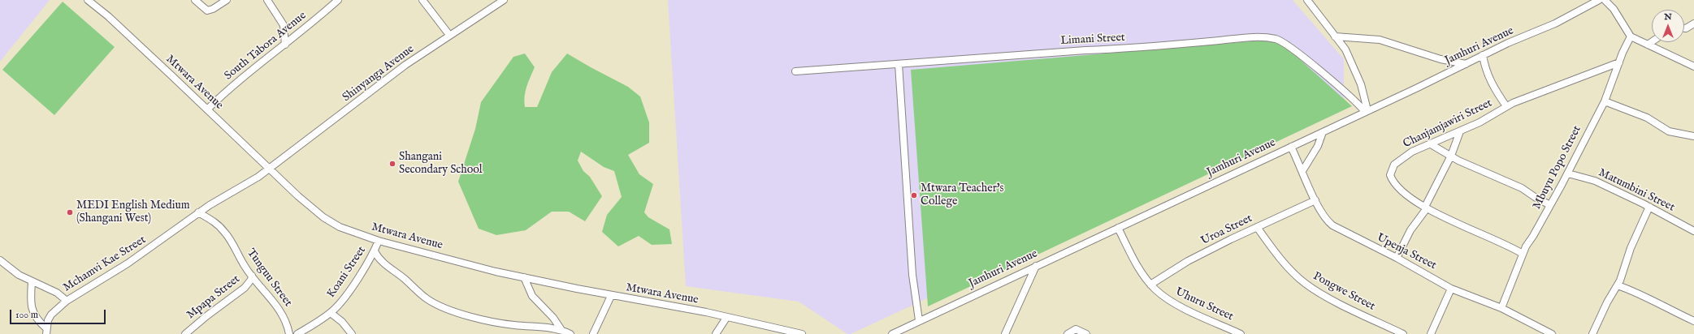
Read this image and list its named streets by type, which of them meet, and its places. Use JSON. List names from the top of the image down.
{
  "streets": {
    "street": [
      "Limani Street",
      "South Tabora Avenue",
      "Jamhuri Avenue",
      "Shinyanga Avenue",
      "Mtwara Avenue",
      "Chanjamjawiri Street",
      "Mbuyu Popo Street",
      "Matumbini Street",
      "Uroa Street",
      "Upenja Street",
      "Mchamvi Kae Street",
      "Koani Street",
      "Tunguu Street",
      "Pongwe Street",
      "Mpapa Street",
      "Uhuru Street"
    ]
  },
  "crossings": [
    ["Limani Street", "Jamhuri Avenue"],
    ["South Tabora Avenue", "Mtwara Avenue"],
    ["Jamhuri Avenue", "Chanjamjawiri Street"],
    ["Jamhuri Avenue", "Upenja Street"],
    ["Jamhuri Avenue", "Uhuru Street"],
    ["Shinyanga Avenue", "Mtwara Avenue"],
    ["Shinyanga Avenue", "Mchamvi Kae Street"],
    ["Mtwara Avenue", "Mchamvi Kae Street"],
    ["Mtwara Avenue", "Koani Street"],
    ["Chanjamjawiri Street", "Mbuyu Popo Street"],
    ["Mbuyu Popo Street", "Matumbini Street"],
    ["Mbuyu Popo Street", "Upenja Street"],
    ["Uroa Street", "Upenja Street"],
    ["Uroa Street", "Pongwe Street"],
    ["Uroa Street", "Uhuru Street"],
    ["Mchamvi Kae Street", "Tunguu Street"],
    ["Tunguu Street", "Mpapa Street"]
  ],
  "places": ["Shangani Secondary School", "Mtwara Teacher's College", "MEDI English Medium (Shangani West)"],
  "scale_bar": "100 m",
  "north": "top"
}
